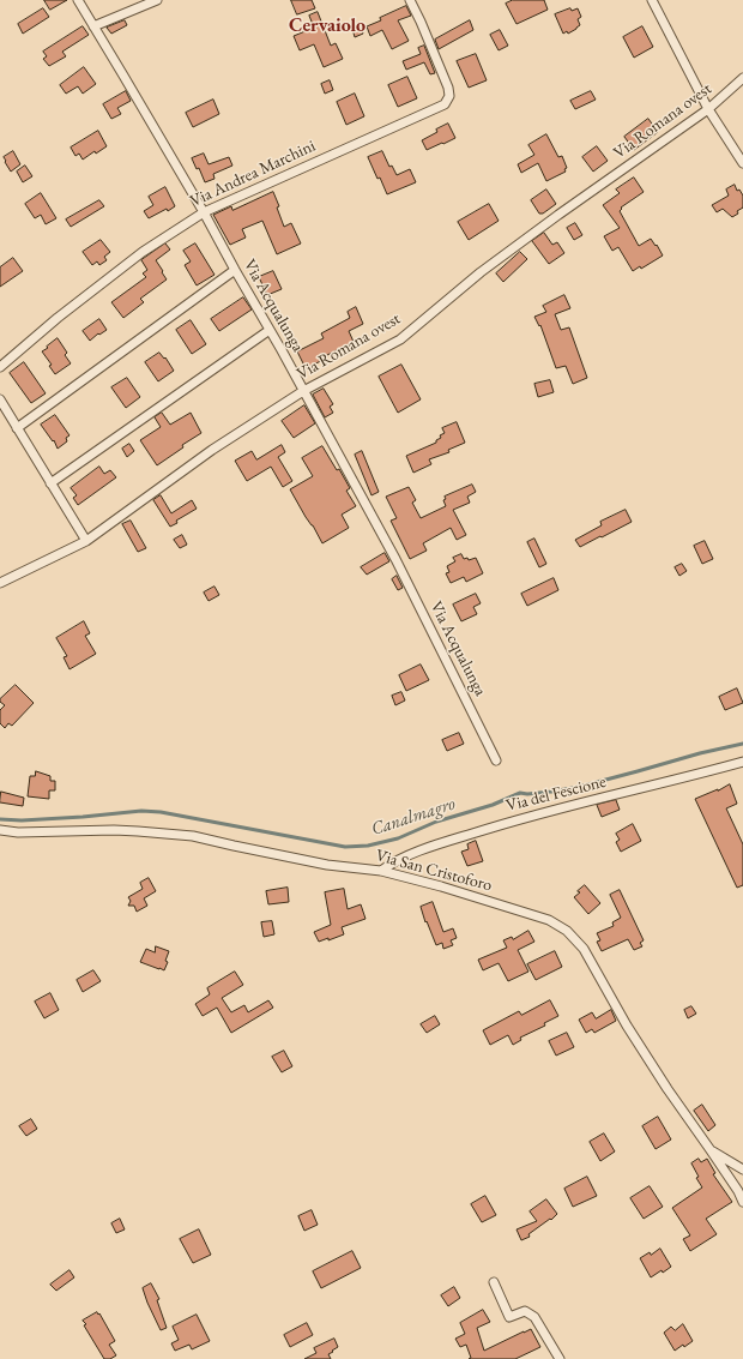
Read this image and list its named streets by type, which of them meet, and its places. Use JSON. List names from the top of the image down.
{
  "streets": {
    "street": [
      "Via Romana ovest",
      "Via Andrea Marchini",
      "Via Acqualunga",
      "Via del Fescione",
      "Via San Cristoforo"
    ]
  },
  "crossings": [
    ["Via Romana ovest", "Via Acqualunga"],
    ["Via Andrea Marchini", "Via Acqualunga"],
    ["Via del Fescione", "Via San Cristoforo"]
  ],
  "districts": ["Cervaiolo"],
  "water": ["Canalmagro"]
}
